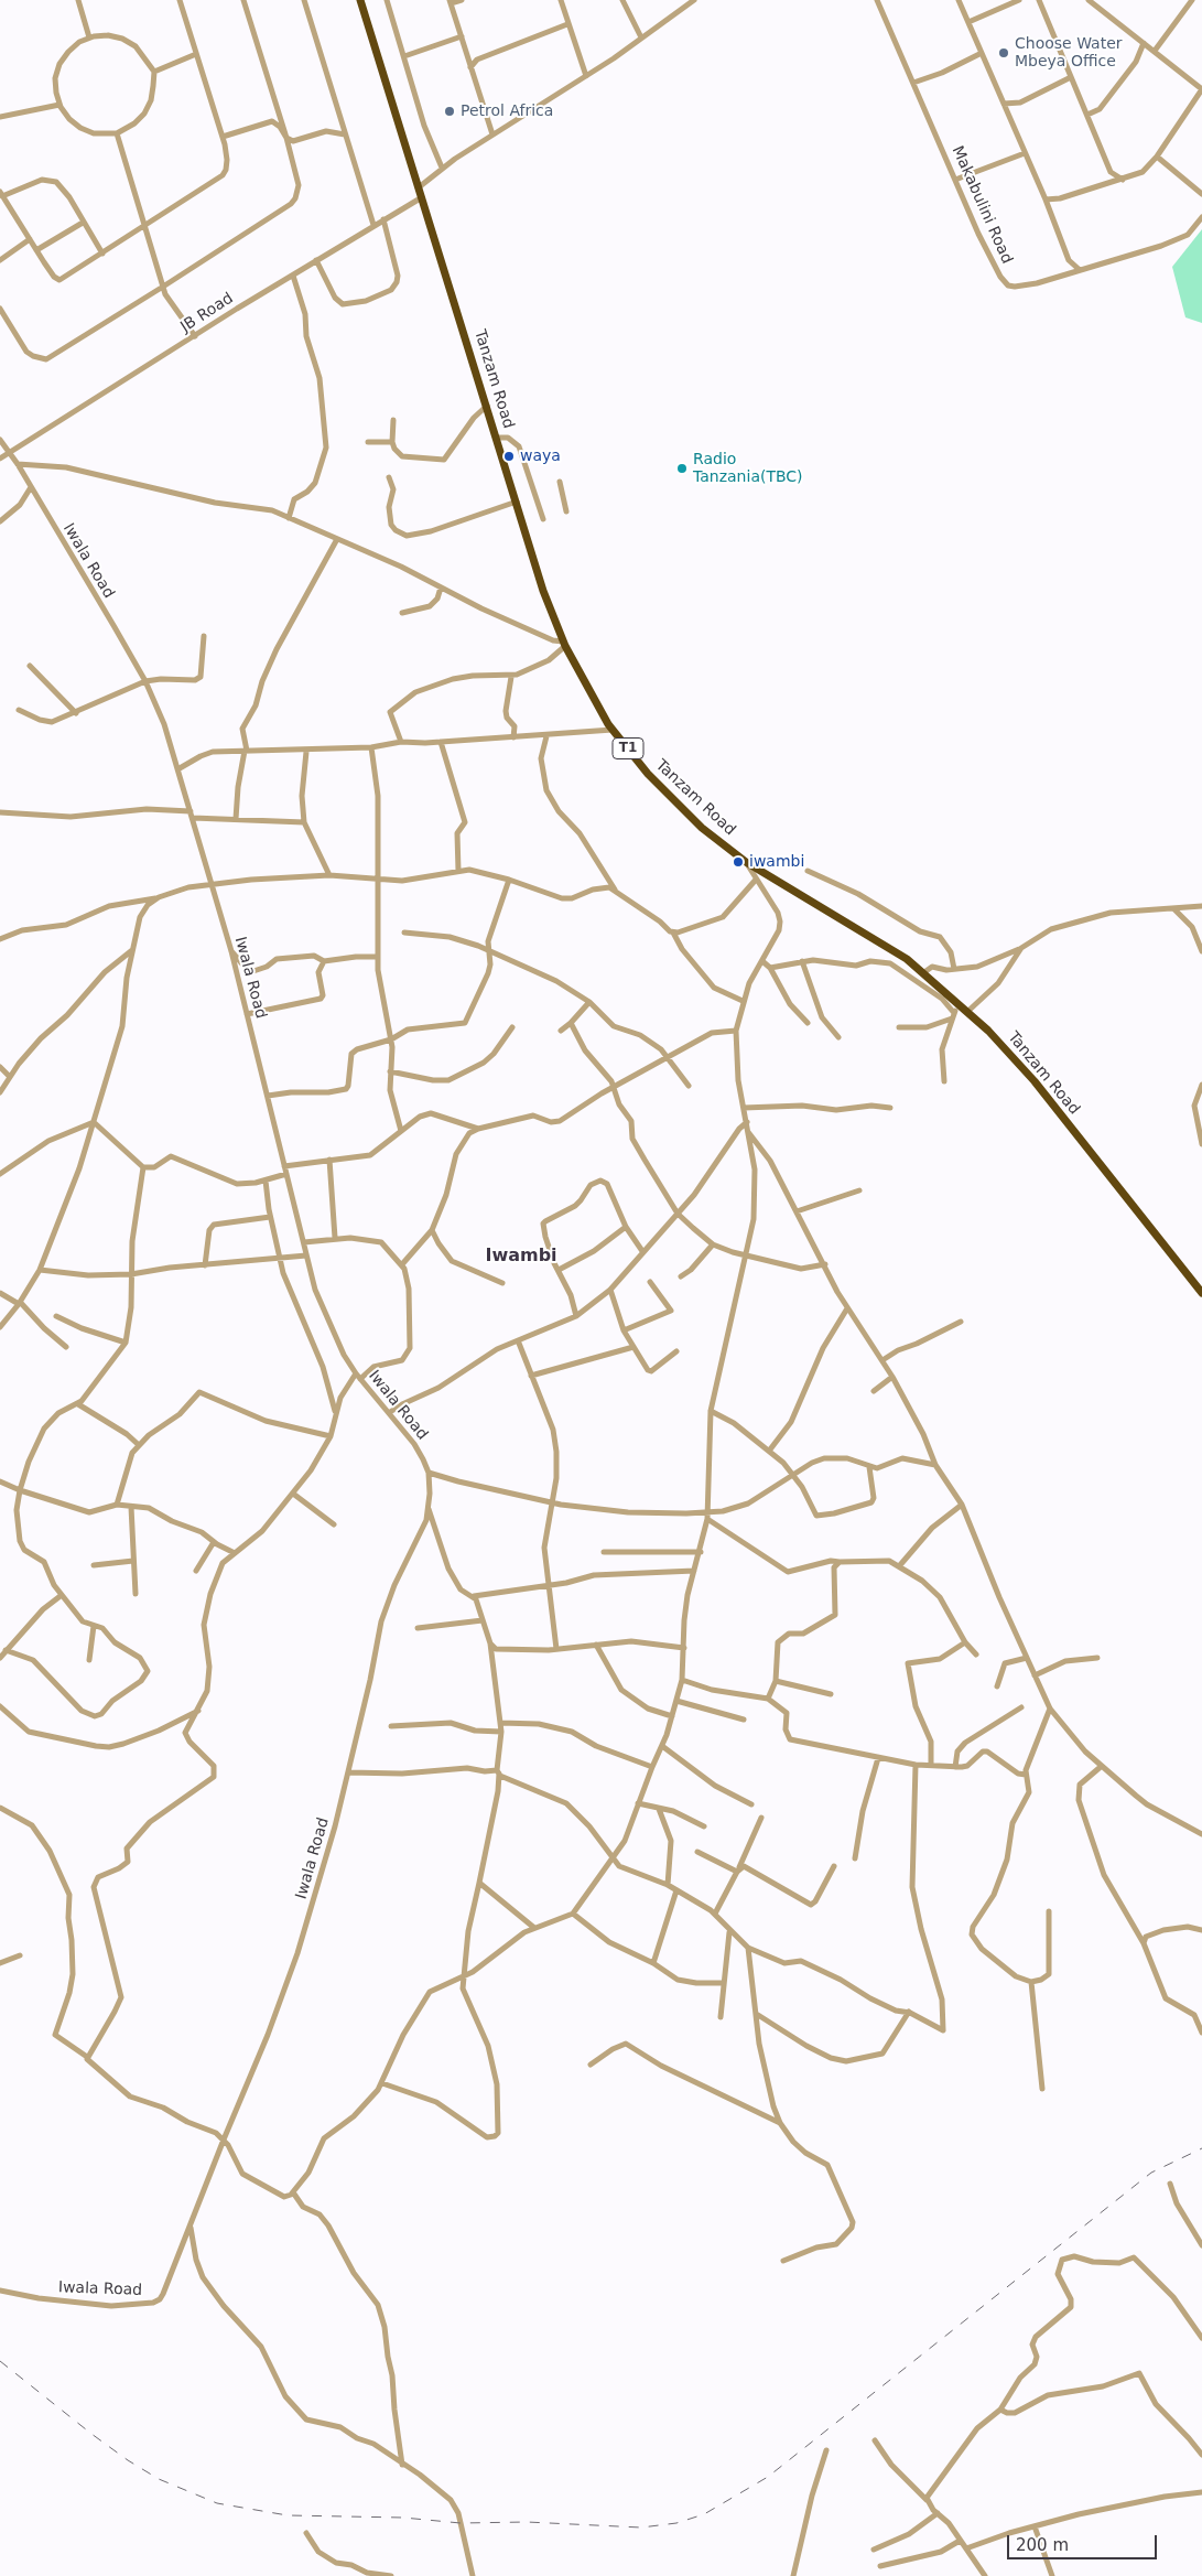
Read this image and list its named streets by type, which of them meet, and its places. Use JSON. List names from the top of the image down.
{
  "streets": {
    "highway": ["Tanzam Road", "T1"],
    "street": ["Makabulini Road", "JB Road", "Iwala Road"]
  },
  "crossings": [
    ["JB Road", "Tanzam Road"],
    ["JB Road", "Iwala Road"]
  ],
  "districts": ["Iwambi"],
  "places": [
    "Choose Water Mbeya Office",
    "Petrol Africa",
    "waya",
    "Radio Tanzania(TBC)",
    "iwambi"
  ],
  "scale_bar": "200 m"
}
